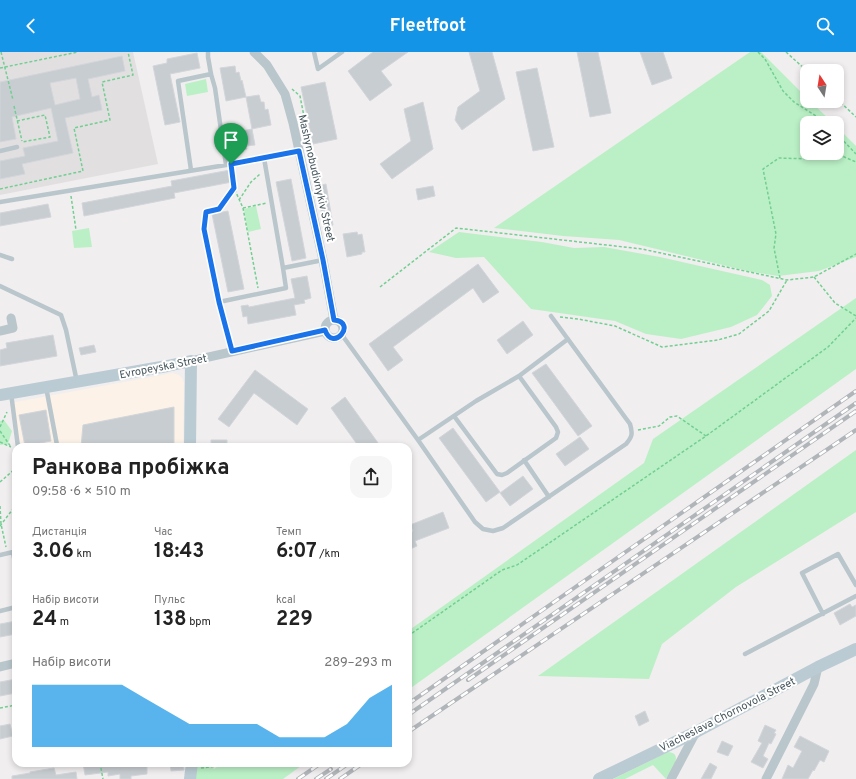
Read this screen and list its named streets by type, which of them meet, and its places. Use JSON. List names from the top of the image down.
{
  "streets": {
    "street": ["Mashynobudivnykiv Street", "Evropeyska Street", "Viacheslava Chornovola Street"]
  },
  "crossings": [
    ["Mashynobudivnykiv Street", "Evropeyska Street"]
  ],
  "north": "top",
  "page": {
    "header": "Fleetfoot",
    "heading": ["Ранкова пробіжка", "09:58 · 6 × 510 m"],
    "stats": [
      ["Дистанція", "3.06 km"],
      ["Час", "18:43"],
      ["Темп", "6:07 /km"],
      ["Набір висоти", "24 m"],
      ["Пульс", "138 bpm"],
      ["kcal", "229"]
    ],
    "chart": ["Набір висоти", "289–293 m"]
  }
}
